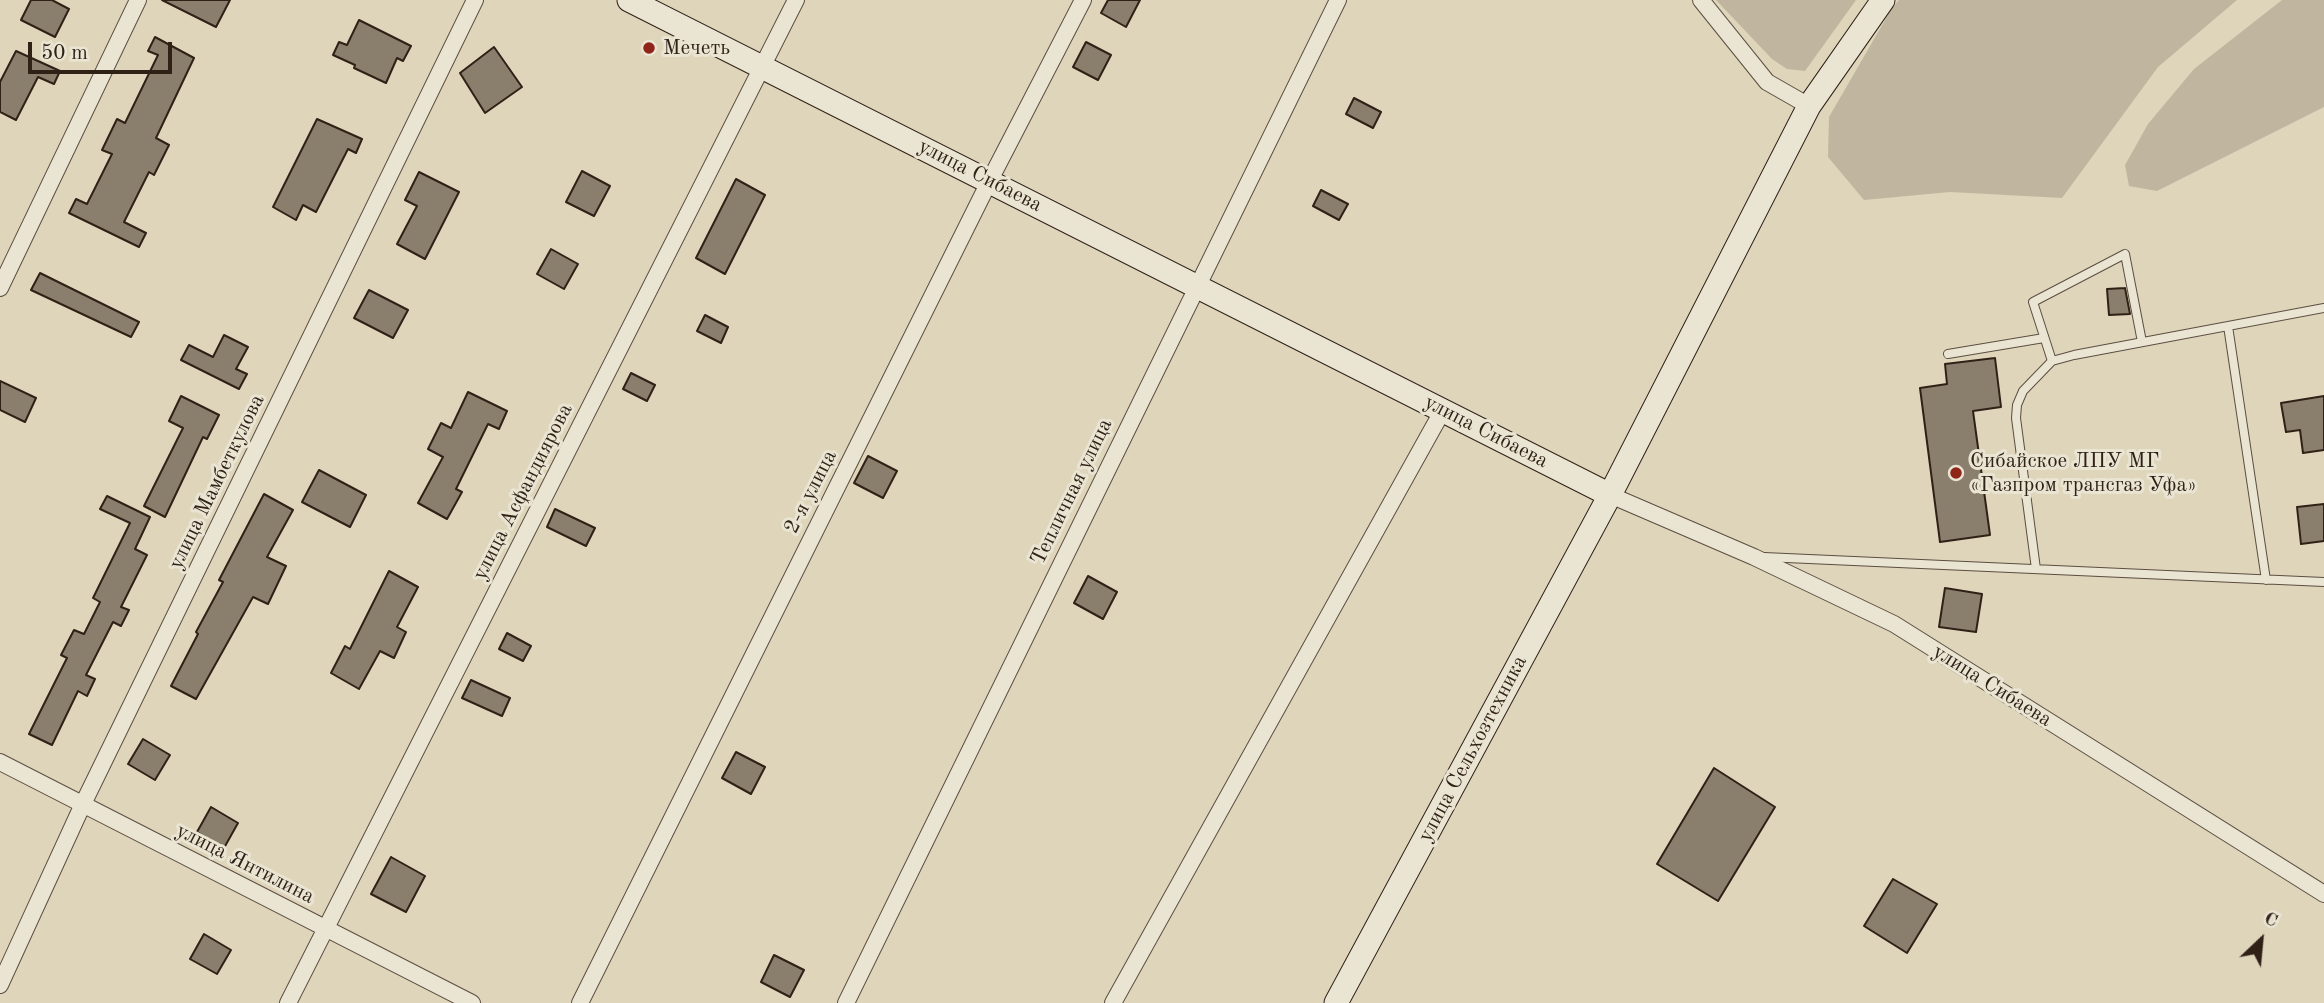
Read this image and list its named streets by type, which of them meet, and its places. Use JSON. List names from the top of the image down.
{
  "streets": {
    "main road": ["улица Сибаева", "улица Сельхозтехника"],
    "street": [
      "улица Мамбеткулова",
      "улица Асфандиярова",
      "2-я улица",
      "Тепличная улица",
      "улица Янтилина"
    ]
  },
  "crossings": [
    ["улица Сибаева", "улица Асфандиярова"],
    ["улица Сибаева", "2-я улица"],
    ["улица Сибаева", "Тепличная улица"],
    ["улица Сибаева", "улица Сельхозтехника"],
    ["улица Мамбеткулова", "улица Янтилина"],
    ["улица Асфандиярова", "улица Янтилина"]
  ],
  "places": ["Мечеть", "Сибайское ЛПУ МГ «Газпром трансгаз Уфа»"],
  "scale_bar": "50 m",
  "north": "top right"
}
